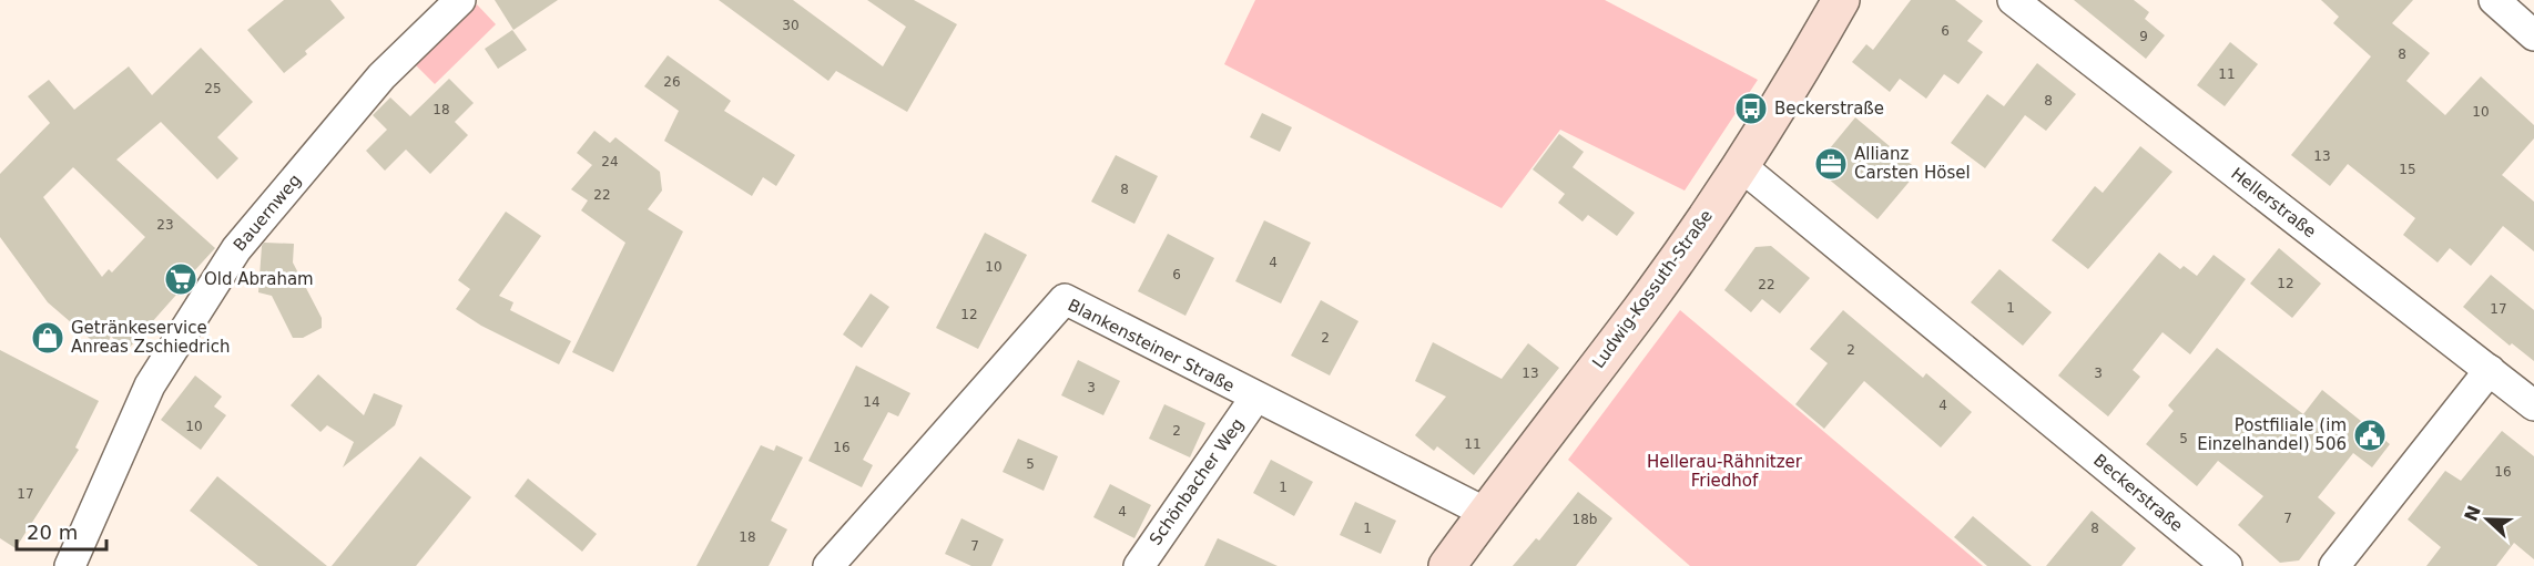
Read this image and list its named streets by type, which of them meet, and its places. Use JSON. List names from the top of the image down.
{
  "streets": {
    "street": [
      "Hellerstraße",
      "Bauernweg",
      "Ludwig-Kossuth-Straße",
      "Blankensteiner Straße",
      "Schönbacher Weg",
      "Beckerstraße"
    ]
  },
  "crossings": [
    ["Ludwig-Kossuth-Straße", "Blankensteiner Straße"],
    ["Ludwig-Kossuth-Straße", "Beckerstraße"],
    ["Blankensteiner Straße", "Schönbacher Weg"]
  ],
  "parks": ["Hellerau-Rähnitzer Friedhof"],
  "places": {
    "bus stop": ["Beckerstraße"],
    "office": ["Allianz Carsten Hösel"],
    "supermarket": ["Old Abraham"],
    "shop": ["Getränkeservice Anreas Zschiedrich"],
    "public building": ["Postfiliale (im Einzelhandel) 506"]
  },
  "house_numbers": [
    "30",
    "6",
    "9",
    "8",
    "11",
    "26",
    "25",
    "8",
    "18",
    "10",
    "13",
    "24",
    "15",
    "8",
    "22",
    "23",
    "4",
    "10",
    "6",
    "12",
    "22",
    "1",
    "17",
    "12",
    "2",
    "2",
    "13",
    "3",
    "3",
    "14",
    "4",
    "10",
    "2",
    "5",
    "11",
    "16",
    "5",
    "16",
    "1",
    "17",
    "4",
    "7",
    "18b",
    "1",
    "8",
    "18",
    "7"
  ],
  "scale_bar": "20 m",
  "north": "left"
}
